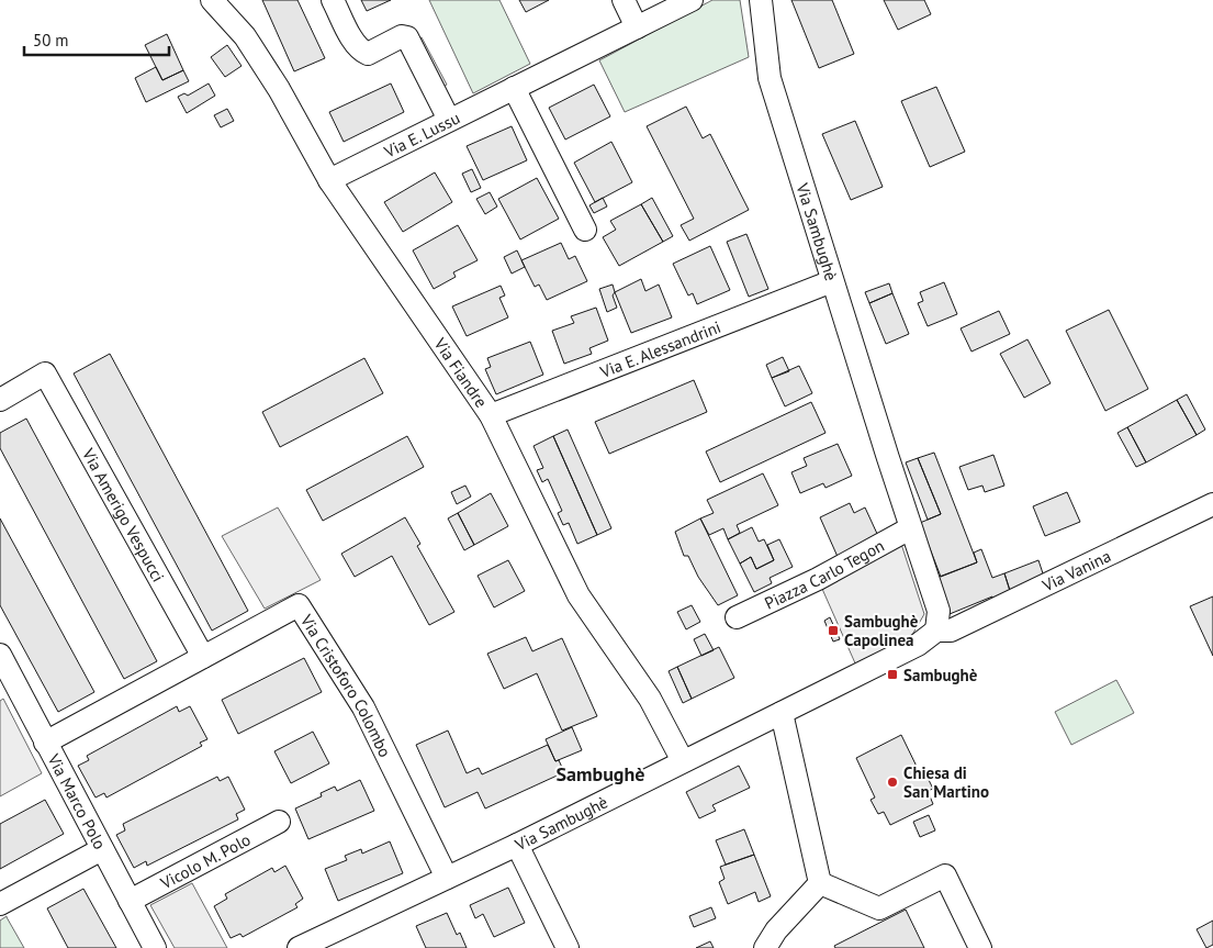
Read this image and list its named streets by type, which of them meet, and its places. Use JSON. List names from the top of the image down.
{
  "streets": {
    "street": [
      "Via E. Lussu",
      "Via Sambughè",
      "Via E. Alessandrini",
      "Via Fiandre",
      "Via Amerigo Vespucci",
      "Via Vanina",
      "Piazza Carlo Tegon",
      "Via Cristoforo Colombo",
      "Via Marco Polo",
      "Vicolo M. Polo"
    ]
  },
  "crossings": [
    ["Via E. Lussu", "Via Fiandre"],
    ["Via Sambughè", "Via E. Alessandrini"],
    ["Via Sambughè", "Via Fiandre"],
    ["Via Sambughè", "Via Vanina"],
    ["Via Sambughè", "Piazza Carlo Tegon"],
    ["Via Sambughè", "Via Cristoforo Colombo"],
    ["Via E. Alessandrini", "Via Fiandre"],
    ["Via Amerigo Vespucci", "Via Cristoforo Colombo"],
    ["Via Cristoforo Colombo", "Via Marco Polo"],
    ["Via Marco Polo", "Vicolo M. Polo"]
  ],
  "districts": ["Sambughè"],
  "places": {
    "transit": ["Sambughè Capolinea", "Sambughè"],
    "other": ["Chiesa di San Martino"]
  },
  "scale_bar": "50 m"
}
